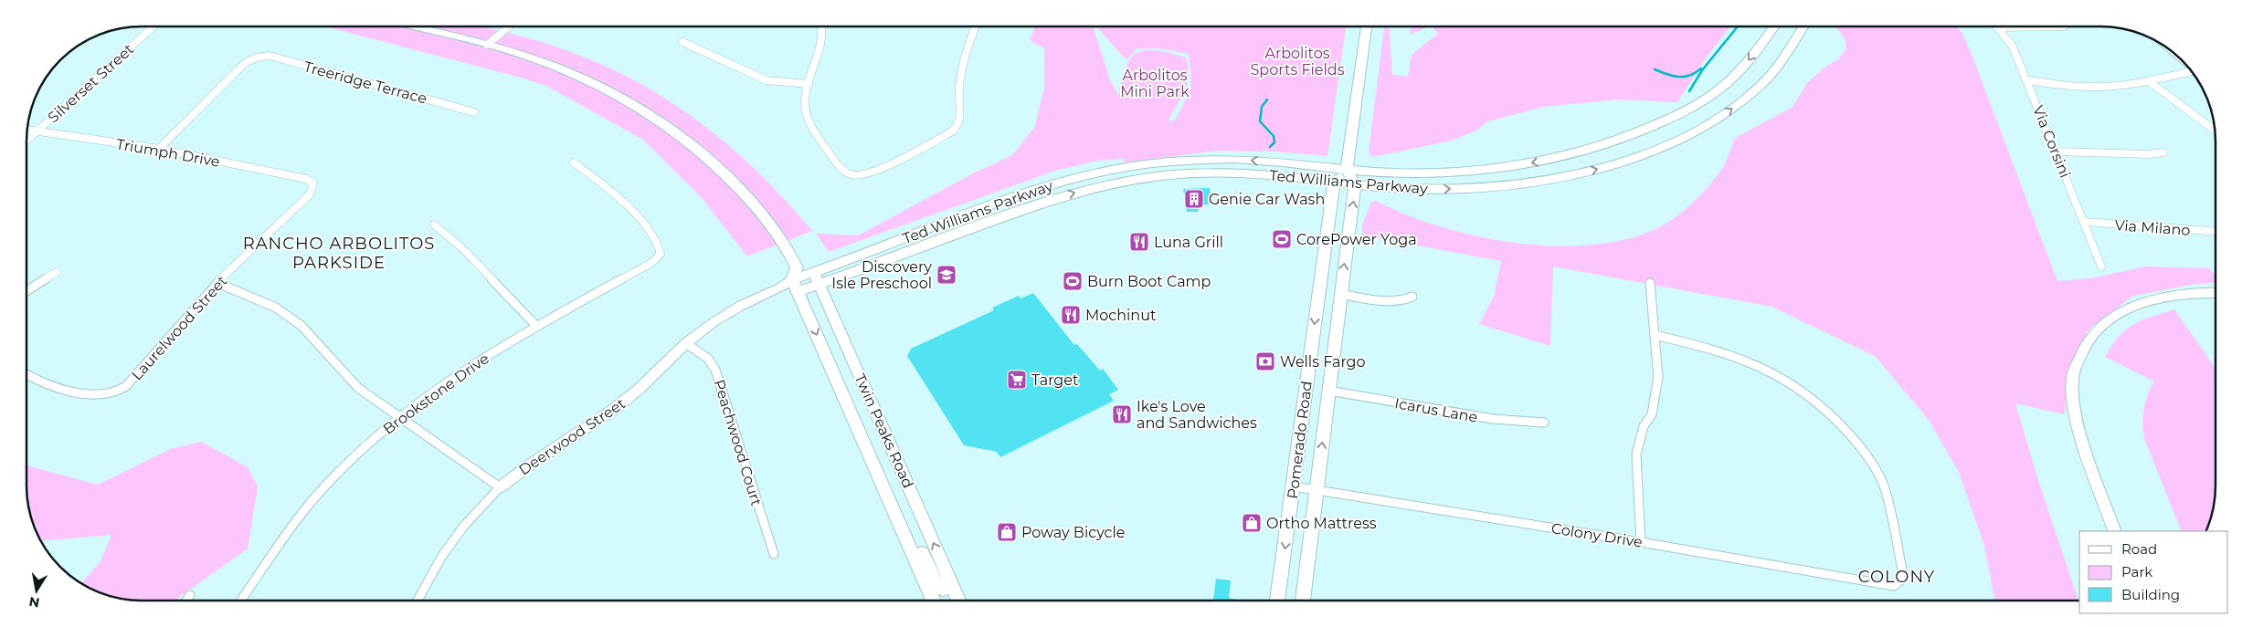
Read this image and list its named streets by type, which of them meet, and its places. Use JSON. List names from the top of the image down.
{
  "streets": {
    "main road": ["Ted Williams Parkway", "Twin Peaks Road", "Pomerado Road"],
    "street": [
      "Treeridge Terrace",
      "Silverset Street",
      "Via Corsini",
      "Triumph Drive",
      "Via Milano",
      "Laurelwood Street",
      "Brookstone Drive",
      "Icarus Lane",
      "Deerwood Street",
      "Peachwood Court",
      "Colony Drive"
    ]
  },
  "crossings": [
    ["Treeridge Terrace", "Triumph Drive"],
    ["Silverset Street", "Triumph Drive"],
    ["Via Corsini", "Via Milano"],
    ["Triumph Drive", "Laurelwood Street"],
    ["Ted Williams Parkway", "Twin Peaks Road"],
    ["Ted Williams Parkway", "Deerwood Street"],
    ["Ted Williams Parkway", "Pomerado Road"],
    ["Icarus Lane", "Pomerado Road"],
    ["Twin Peaks Road", "Deerwood Street"],
    ["Deerwood Street", "Peachwood Court"],
    ["Pomerado Road", "Colony Drive"]
  ],
  "districts": ["RANCHO ARBOLITOS PARKSIDE", "COLONY"],
  "parks": ["Arbolitos Sports Fields", "Arbolitos Mini Park"],
  "places": {
    "building": ["Genie Car Wash"],
    "sports": ["CorePower Yoga", "Burn Boot Camp"],
    "restaurant": ["Luna Grill", "Mochinut", "Ike's Love and Sandwiches"],
    "school or university": ["Discovery Isle Preschool"],
    "bank": ["Wells Fargo"],
    "supermarket": ["Target"],
    "shop": ["Ortho Mattress", "Poway Bicycle"]
  },
  "legend": ["Road", "Park", "Building"],
  "north": "bottom"
}
